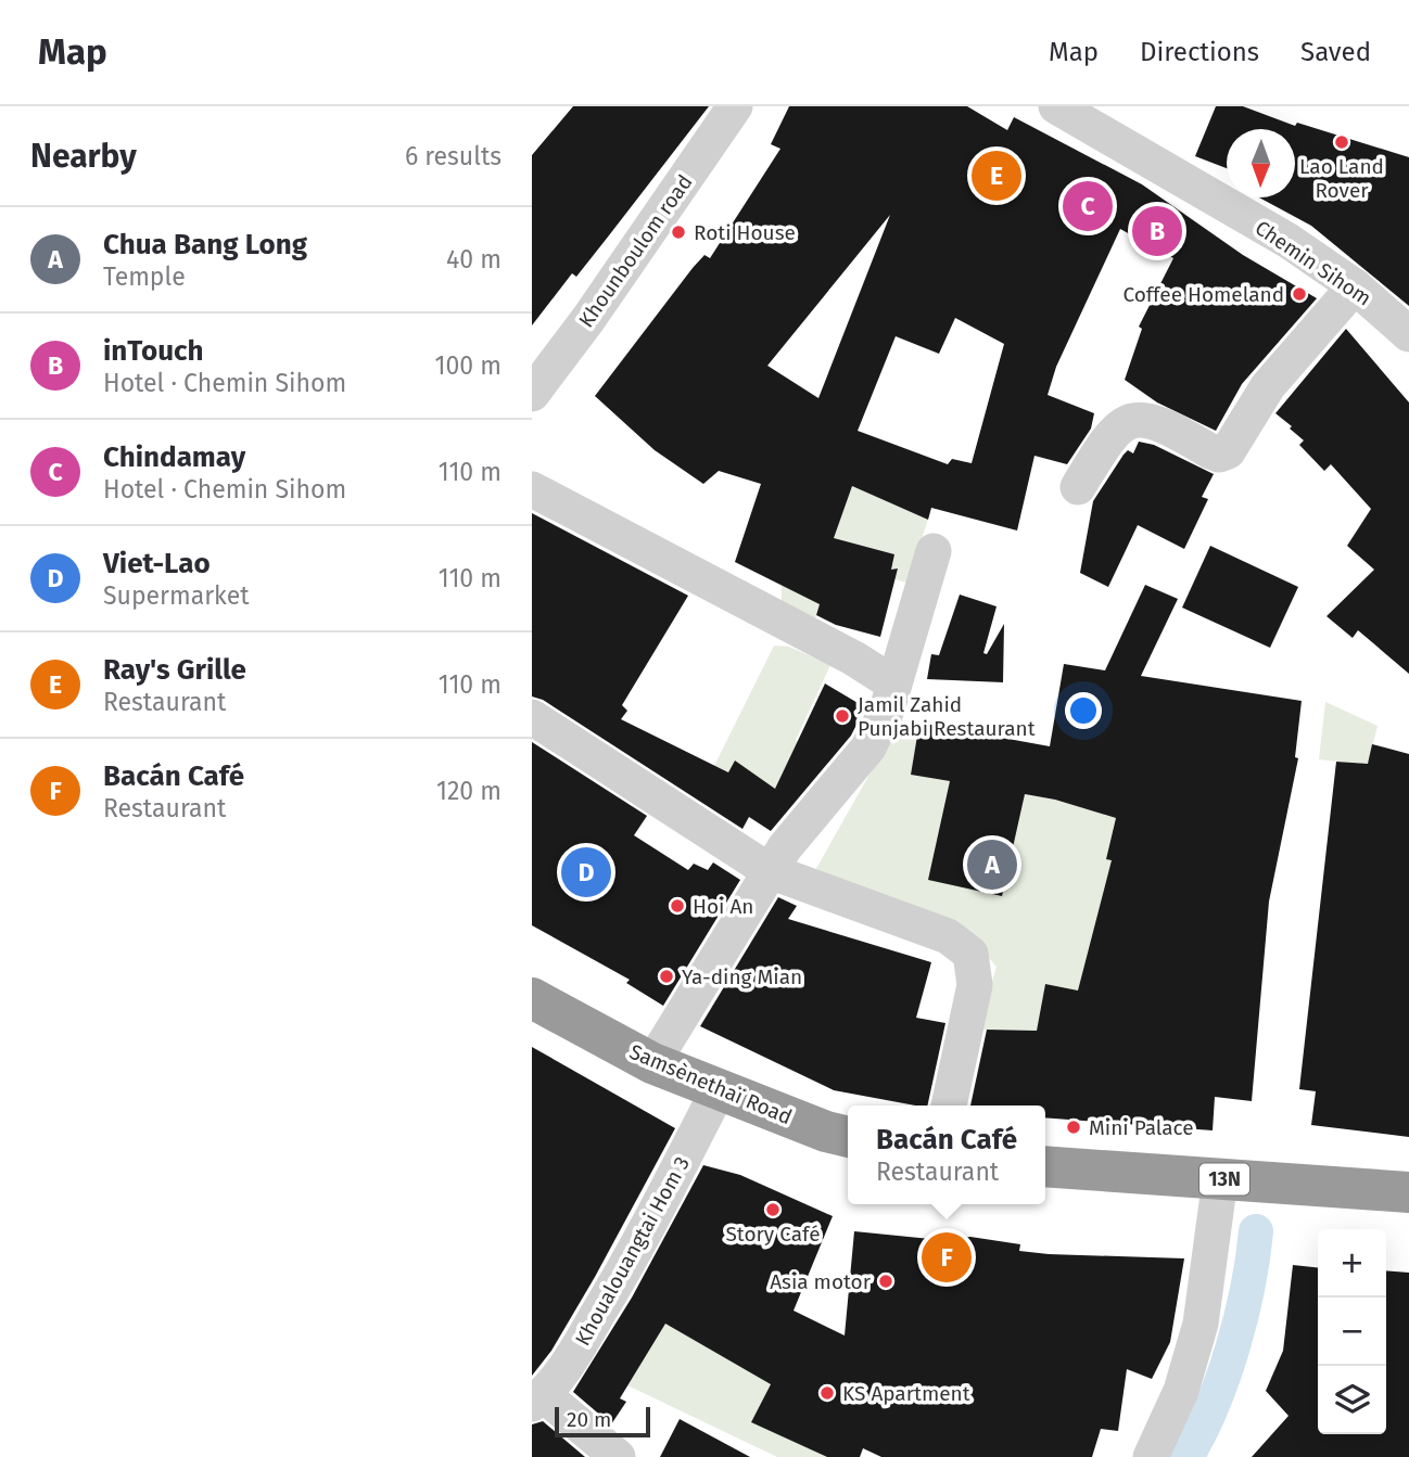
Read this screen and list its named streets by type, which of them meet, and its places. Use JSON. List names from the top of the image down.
{
  "streets": {
    "highway": ["Samsènethaï Road", "13N"],
    "street": ["Khounboulom road", "Chemin Sihom", "Khoualouangtai Hom 3"]
  },
  "crossings": [
    ["Samsènethaï Road", "Khoualouangtai Hom 3"]
  ],
  "places": [
    "Lao Land Rover",
    "Roti House",
    "Coffee Homeland",
    "Jamil Zahid Punjabi Restaurant",
    "Hoi An",
    "Ya-ding Mian",
    "Mini Palace",
    "Story Café",
    "Asia motor",
    "KS Apartment"
  ],
  "scale_bar": "20 m",
  "north": "bottom",
  "page": {
    "header": "Map",
    "nav": ["Map", "Directions", "Saved"],
    "heading": ["Nearby", "6 results"],
    "pins": [
      "E",
      "C",
      "B",
      "A",
      "D",
      "F"
    ],
    "list": [
      {
        "mark": "A",
        "name": "Chua Bang Long",
        "note": "Temple",
        "value": "40 m"
      },
      {
        "mark": "B",
        "name": "inTouch",
        "note": "Hotel · Chemin Sihom",
        "value": "100 m"
      },
      {
        "mark": "C",
        "name": "Chindamay",
        "note": "Hotel · Chemin Sihom",
        "value": "110 m"
      },
      {
        "mark": "D",
        "name": "Viet-Lao",
        "note": "Supermarket",
        "value": "110 m"
      },
      {
        "mark": "E",
        "name": "Ray's Grille",
        "note": "Restaurant",
        "value": "110 m"
      },
      {
        "mark": "F",
        "name": "Bacán Café",
        "note": "Restaurant",
        "value": "120 m"
      }
    ],
    "popup": ["Bacán Café", "Restaurant"],
    "map_buttons": ["+", "−"],
    "scale": "20 m"
  }
}
